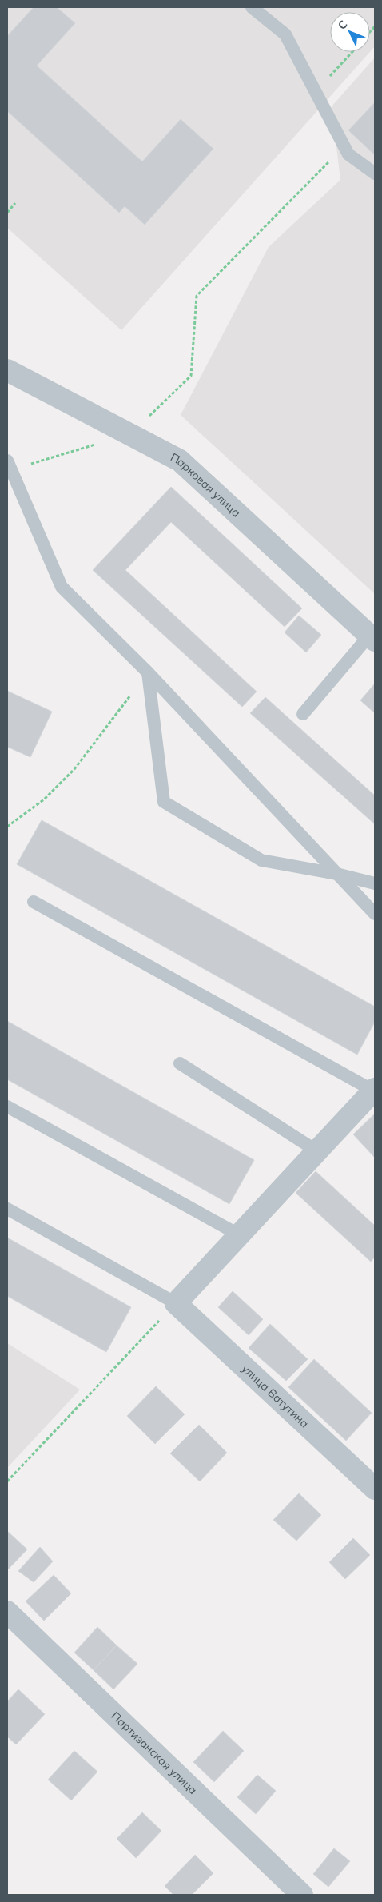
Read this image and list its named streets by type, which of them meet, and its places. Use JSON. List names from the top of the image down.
{
  "streets": {
    "street": ["Парковая улица", "улица Ватутина", "Партизанская улица"]
  },
  "north": "top left"
}
